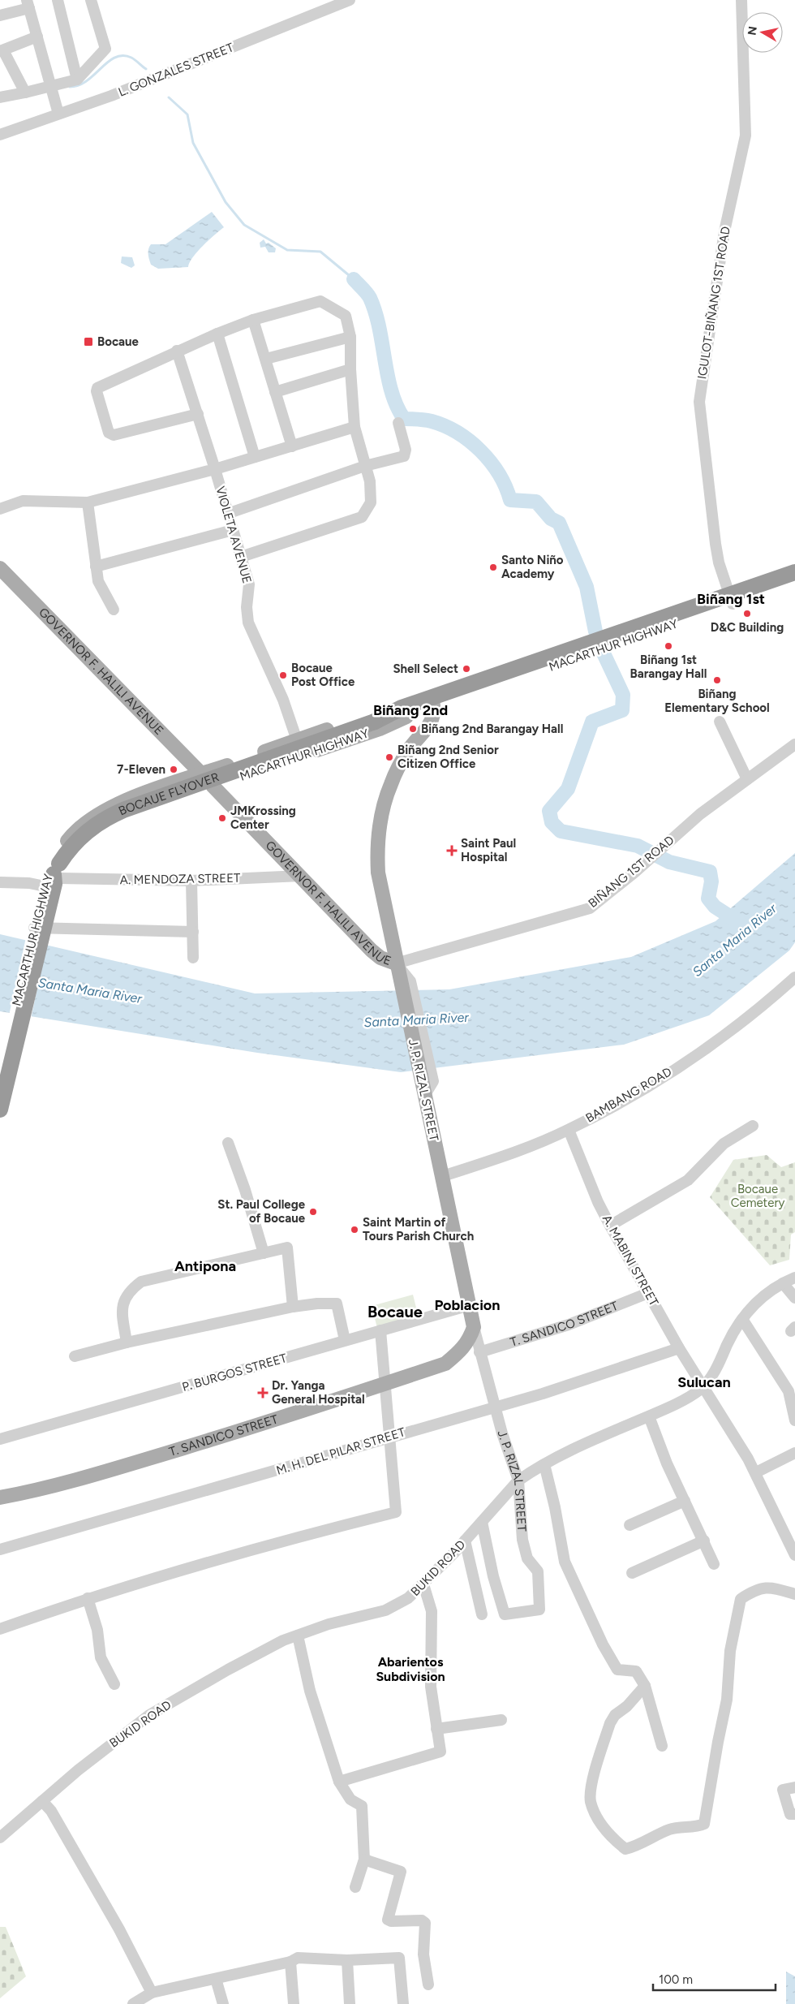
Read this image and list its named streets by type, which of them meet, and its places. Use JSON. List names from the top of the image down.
{
  "streets": {
    "highway": ["MACARTHUR HIGHWAY", "BOCAUE FLYOVER"],
    "main road": ["GOVERNOR F. HALILI AVENUE", "J. P. RIZAL STREET", "T. SANDICO STREET"],
    "street": [
      "L. GONZALES STREET",
      "IGULOT-BIÑANG 1ST ROAD",
      "VIOLETA AVENUE",
      "BIÑANG 1ST ROAD",
      "A. MENDOZA STREET",
      "BAMBANG ROAD",
      "A. MABINI STREET",
      "P. BURGOS STREET",
      "M. H. DEL PILAR STREET",
      "BUKID ROAD"
    ]
  },
  "crossings": [
    ["IGULOT-BIÑANG 1ST ROAD", "MACARTHUR HIGHWAY"],
    ["VIOLETA AVENUE", "MACARTHUR HIGHWAY"],
    ["MACARTHUR HIGHWAY", "GOVERNOR F. HALILI AVENUE"],
    ["MACARTHUR HIGHWAY", "BOCAUE FLYOVER"],
    ["MACARTHUR HIGHWAY", "A. MENDOZA STREET"],
    ["MACARTHUR HIGHWAY", "J. P. RIZAL STREET"],
    ["GOVERNOR F. HALILI AVENUE", "BIÑANG 1ST ROAD"],
    ["GOVERNOR F. HALILI AVENUE", "A. MENDOZA STREET"],
    ["GOVERNOR F. HALILI AVENUE", "J. P. RIZAL STREET"],
    ["BOCAUE FLYOVER", "A. MENDOZA STREET"],
    ["BIÑANG 1ST ROAD", "J. P. RIZAL STREET"],
    ["J. P. RIZAL STREET", "BAMBANG ROAD"],
    ["J. P. RIZAL STREET", "T. SANDICO STREET"],
    ["J. P. RIZAL STREET", "P. BURGOS STREET"],
    ["J. P. RIZAL STREET", "M. H. DEL PILAR STREET"],
    ["J. P. RIZAL STREET", "BUKID ROAD"],
    ["BAMBANG ROAD", "A. MABINI STREET"],
    ["A. MABINI STREET", "T. SANDICO STREET"],
    ["A. MABINI STREET", "M. H. DEL PILAR STREET"],
    ["A. MABINI STREET", "BUKID ROAD"]
  ],
  "districts": [
    "Biñang 1st",
    "Biñang 2nd",
    "Antipona",
    "Poblacion",
    "Bocaue",
    "Sulucan",
    "Abarientos Subdivision"
  ],
  "water": ["Santa Maria River"],
  "parks": ["Bocaue Cemetery"],
  "places": {
    "transit": ["Bocaue"],
    "other": [
      "Santo Niño Academy",
      "D&C Building",
      "Biñang 1st Barangay Hall",
      "Shell Select",
      "Bocaue Post Office",
      "Biñang Elementary School",
      "Biñang 2nd Barangay Hall",
      "Biñang 2nd Senior Citizen Office",
      "7-Eleven",
      "JMKrossing Center",
      "St. Paul College of Bocaue",
      "Saint Martin of Tours Parish Church"
    ],
    "health": ["Saint Paul Hospital", "Dr. Yanga General Hospital"]
  },
  "scale_bar": "100 m",
  "north": "left"
}
